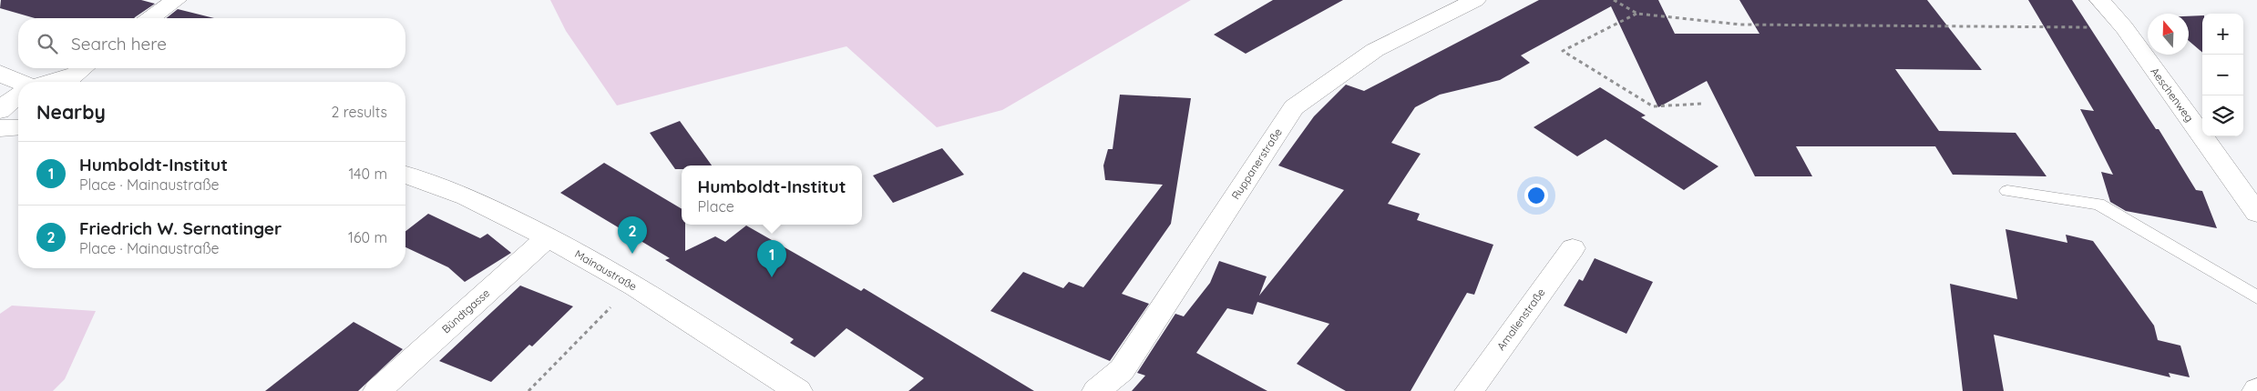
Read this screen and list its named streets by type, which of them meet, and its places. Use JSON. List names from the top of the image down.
{
  "streets": {
    "street": [
      "Aeschenweg",
      "Ruppanerstraße",
      "Mainaustraße",
      "Bündtgasse",
      "Amalienstraße"
    ]
  },
  "crossings": [
    ["Mainaustraße", "Bündtgasse"]
  ],
  "north": "top",
  "page": {
    "map_buttons": ["+", "−"],
    "search": "Search here",
    "heading": ["Nearby", "2 results"],
    "list": [
      {
        "mark": "1",
        "name": "Humboldt-Institut",
        "note": "Place · Mainaustraße",
        "value": "140 m"
      },
      {
        "mark": "2",
        "name": "Friedrich W. Sernatinger",
        "note": "Place · Mainaustraße",
        "value": "160 m"
      }
    ],
    "popup": ["Humboldt-Institut", "Place"],
    "pins": ["2", "1"]
  }
}
